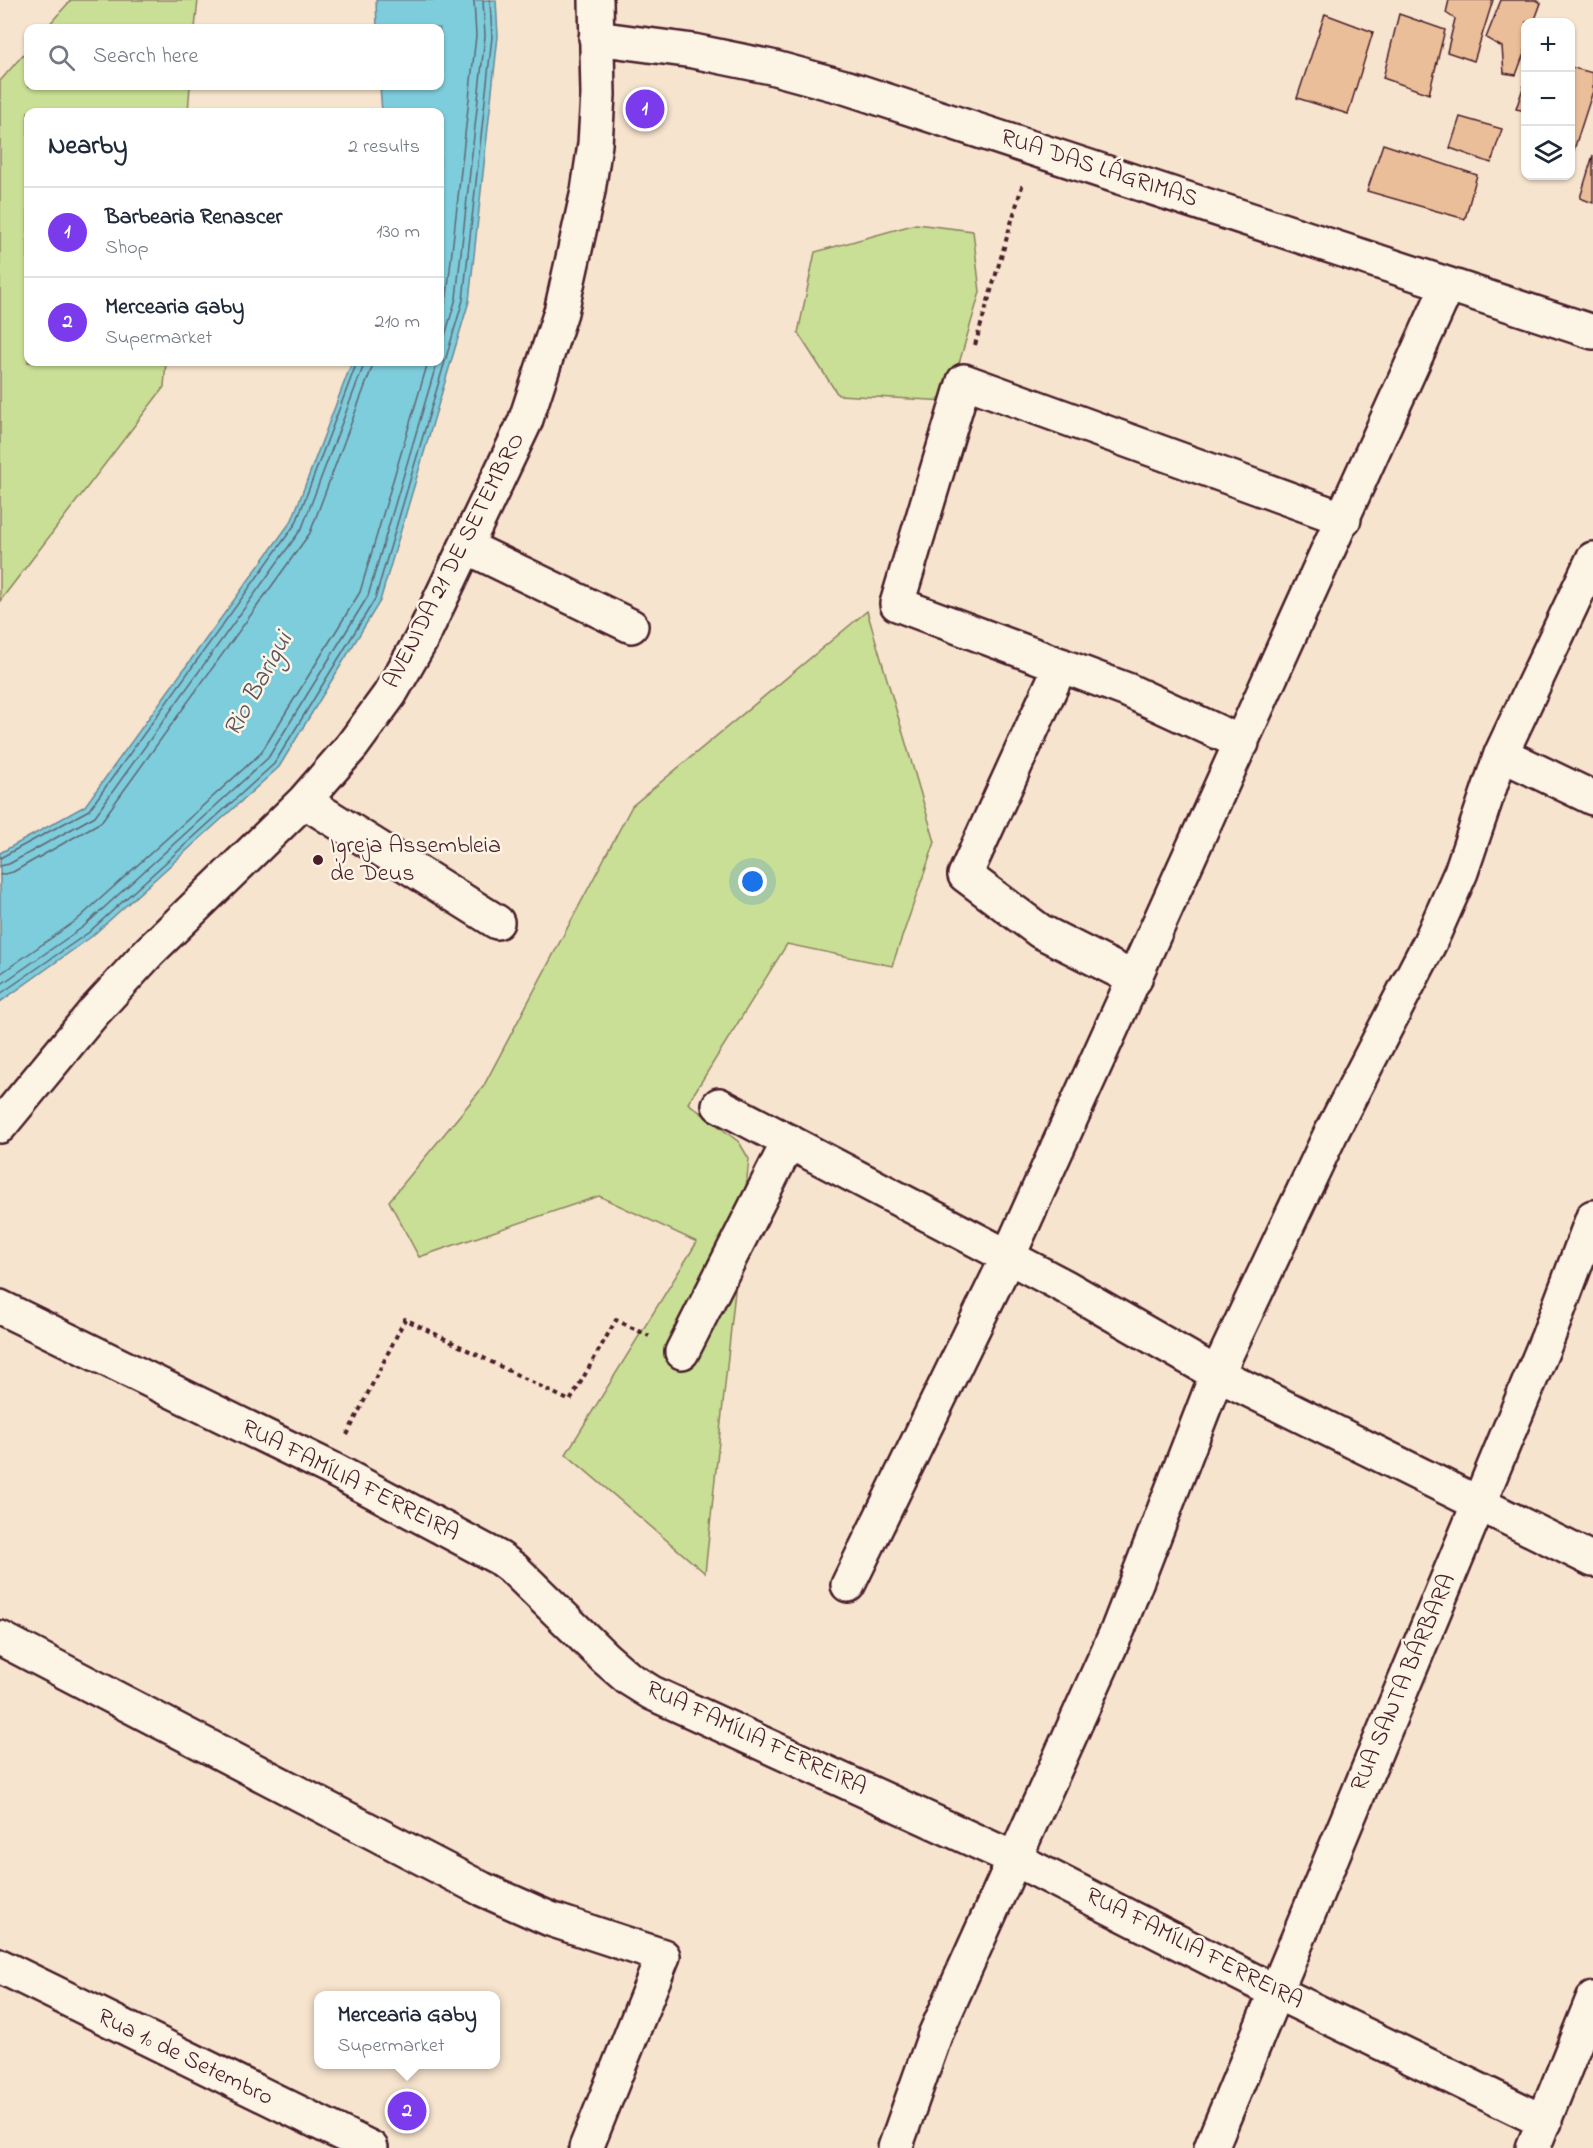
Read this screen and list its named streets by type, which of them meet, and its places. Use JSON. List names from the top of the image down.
{
  "streets": {
    "street": [
      "RUA DAS LÁGRIMAS",
      "AVENIDA 21 DE SETEMBRO",
      "RUA FAMÍLIA FERREIRA",
      "RUA SANTA BÁRBARA",
      "Rua 1º de Setembro"
    ]
  },
  "crossings": [
    ["RUA DAS LÁGRIMAS", "AVENIDA 21 DE SETEMBRO"],
    ["RUA FAMÍLIA FERREIRA", "RUA SANTA BÁRBARA"]
  ],
  "water": ["Rio Barigui"],
  "places": ["Igreja Assembleia de Deus"],
  "page": {
    "map_buttons": ["+", "−"],
    "search": "Search here",
    "pins": ["1", "2"],
    "heading": ["Nearby", "2 results"],
    "list": [
      {
        "mark": "1",
        "name": "Barbearia Renascer",
        "note": "Shop",
        "value": "130 m"
      },
      {
        "mark": "2",
        "name": "Mercearia Gaby",
        "note": "Supermarket",
        "value": "210 m"
      }
    ],
    "popup": ["Mercearia Gaby", "Supermarket"]
  }
}
